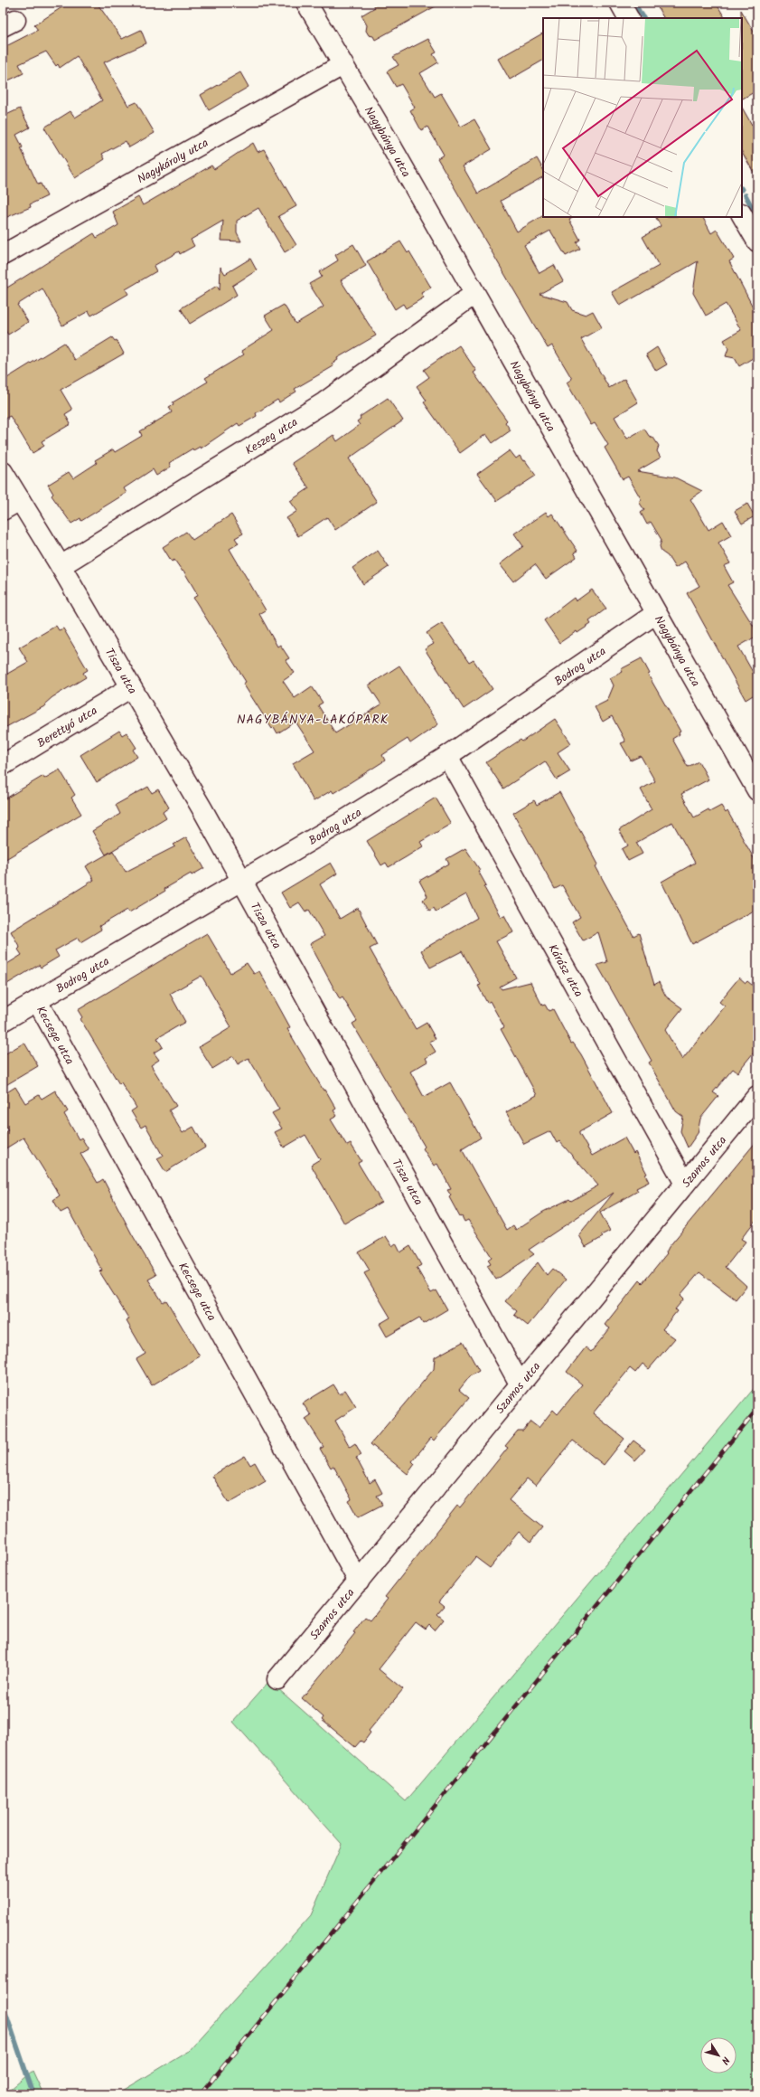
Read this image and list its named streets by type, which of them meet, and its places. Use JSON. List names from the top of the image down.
{
  "streets": {
    "street": [
      "Nagybánya utca",
      "Nagykároly utca",
      "Keszeg utca",
      "Bodrog utca",
      "Tisza utca",
      "Berettyó utca",
      "Kárász utca",
      "Kecsege utca",
      "Szamos utca"
    ]
  },
  "crossings": [
    ["Nagybánya utca", "Nagykároly utca"],
    ["Nagybánya utca", "Keszeg utca"],
    ["Nagybánya utca", "Bodrog utca"],
    ["Keszeg utca", "Tisza utca"],
    ["Bodrog utca", "Tisza utca"],
    ["Bodrog utca", "Kárász utca"],
    ["Bodrog utca", "Kecsege utca"],
    ["Tisza utca", "Berettyó utca"],
    ["Tisza utca", "Szamos utca"],
    ["Kárász utca", "Szamos utca"],
    ["Kecsege utca", "Szamos utca"]
  ],
  "districts": ["NAGYBÁNYA-LAKÓPARK"],
  "north": "bottom right"
}
